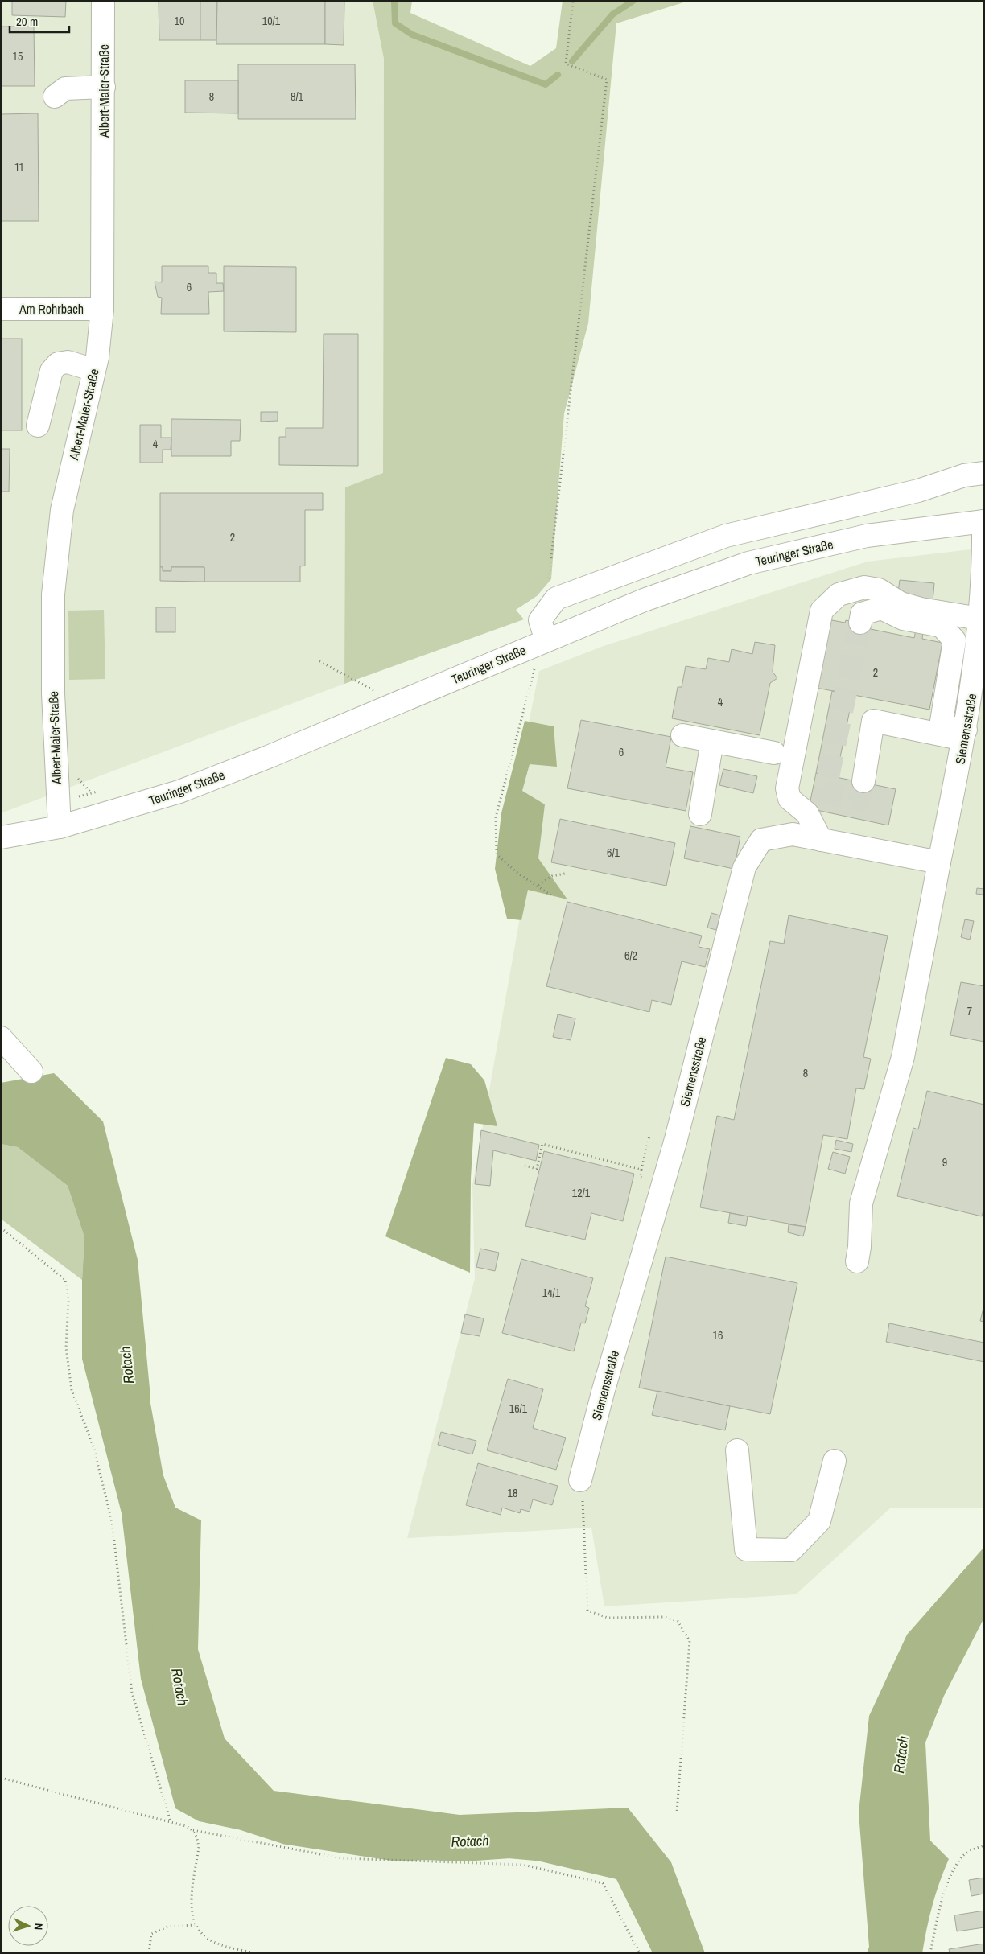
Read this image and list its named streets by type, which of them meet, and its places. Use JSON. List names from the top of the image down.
{
  "streets": {
    "street": [
      "Albert-Maier-Straße",
      "Am Rohrbach",
      "Teuringer Straße",
      "Siemensstraße"
    ]
  },
  "crossings": [
    ["Albert-Maier-Straße", "Am Rohrbach"],
    ["Albert-Maier-Straße", "Teuringer Straße"],
    ["Teuringer Straße", "Siemensstraße"]
  ],
  "water": ["Rotach"],
  "house_numbers": [
    "10",
    "10/1",
    "15",
    "8",
    "8/1",
    "11",
    "6",
    "4",
    "2",
    "2",
    "4",
    "6",
    "6/1",
    "6/2",
    "7",
    "8",
    "9",
    "12/1",
    "14/1",
    "16",
    "16/1",
    "18"
  ],
  "scale_bar": "20 m",
  "north": "right"
}
